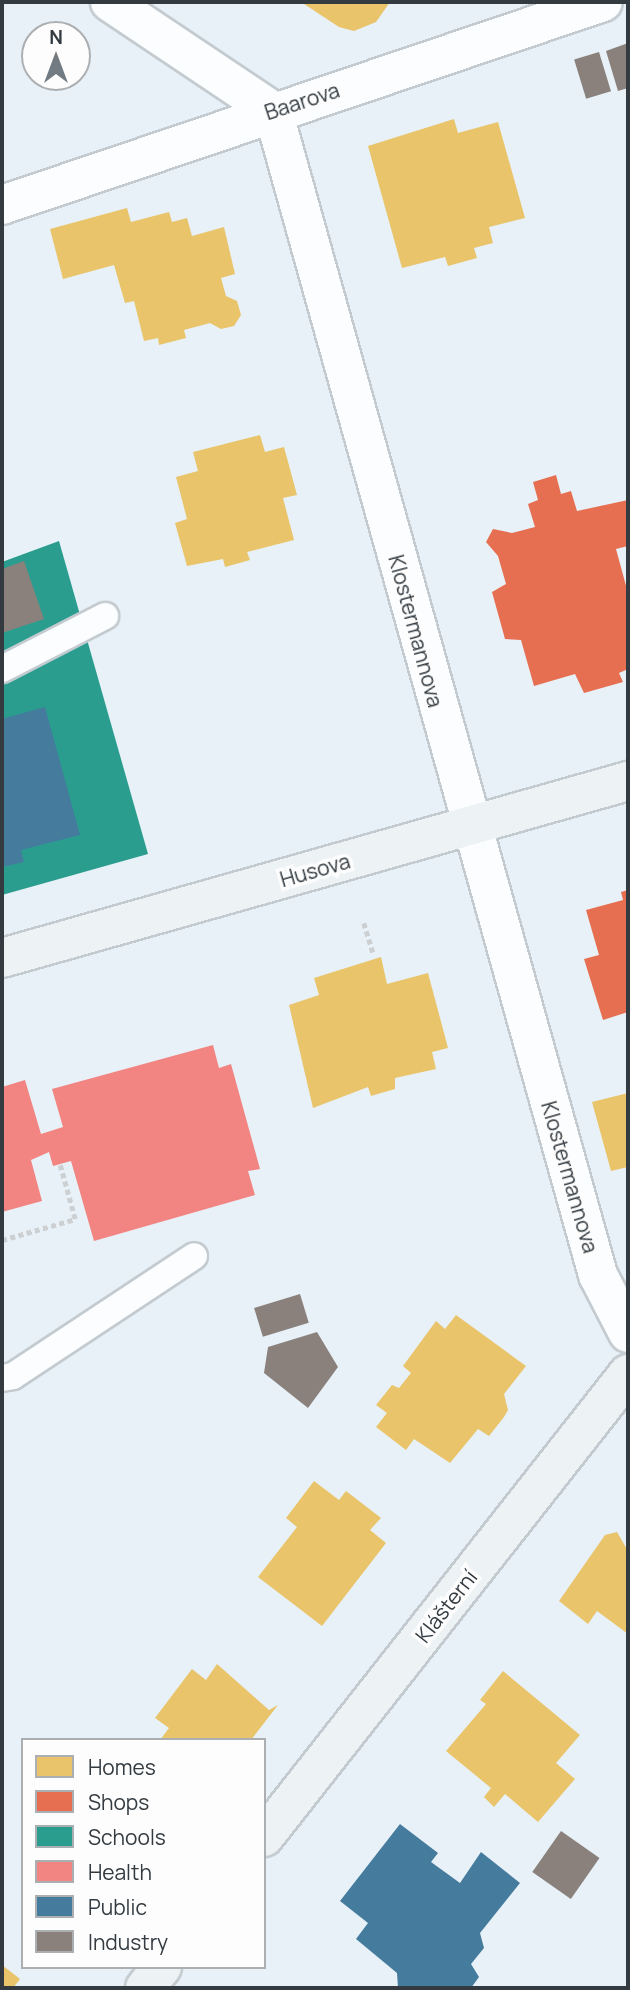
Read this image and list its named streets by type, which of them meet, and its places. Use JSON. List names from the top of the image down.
{
  "streets": {
    "street": [
      "Baarova",
      "Klostermannova",
      "Husova",
      "Klášterní"
    ]
  },
  "crossings": [
    ["Baarova", "Klostermannova"],
    ["Klostermannova", "Husova"]
  ],
  "legend": [
    "Homes",
    "Shops",
    "Schools",
    "Health",
    "Public",
    "Industry"
  ],
  "north": "top"
}
